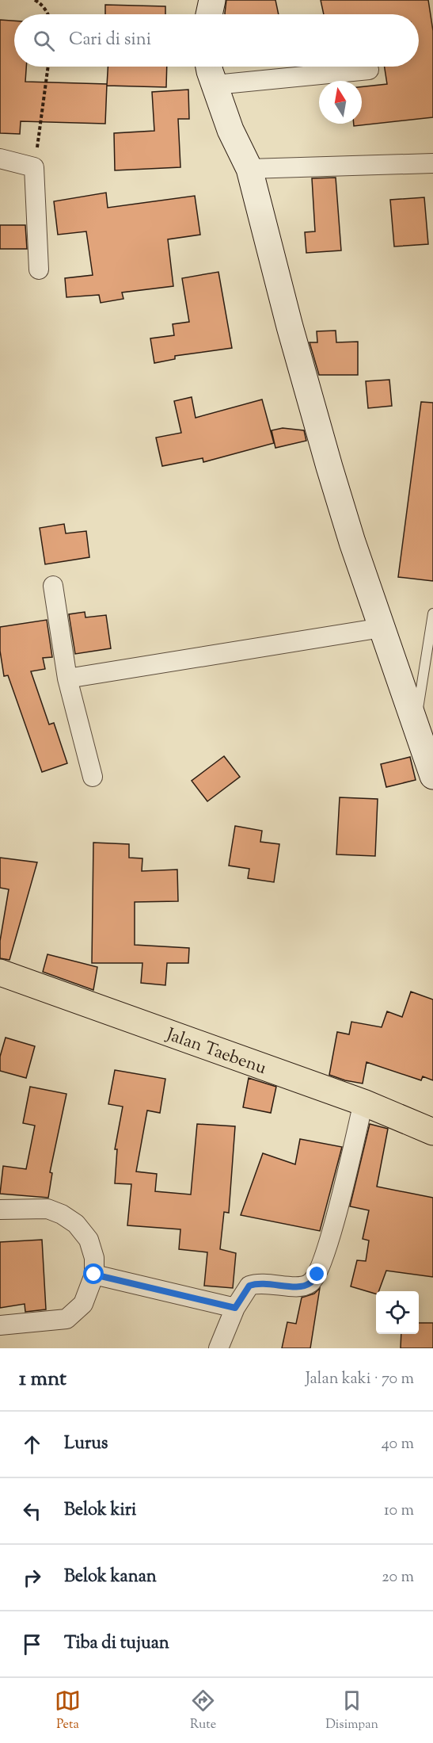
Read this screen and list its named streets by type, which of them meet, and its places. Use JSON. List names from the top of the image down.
{
  "streets": {
    "main road": ["Jalan Taebenu"]
  },
  "north": "top",
  "page": {
    "search": "Cari di sini",
    "heading": ["1 mnt", "Jalan kaki · 70 m"],
    "list": [
      ["Lurus", "40 m"],
      ["Belok kiri", "10 m"],
      ["Belok kanan", "20 m"],
      "Tiba di tujuan"
    ],
    "nav": ["Peta", "Rute", "Disimpan"]
  }
}
